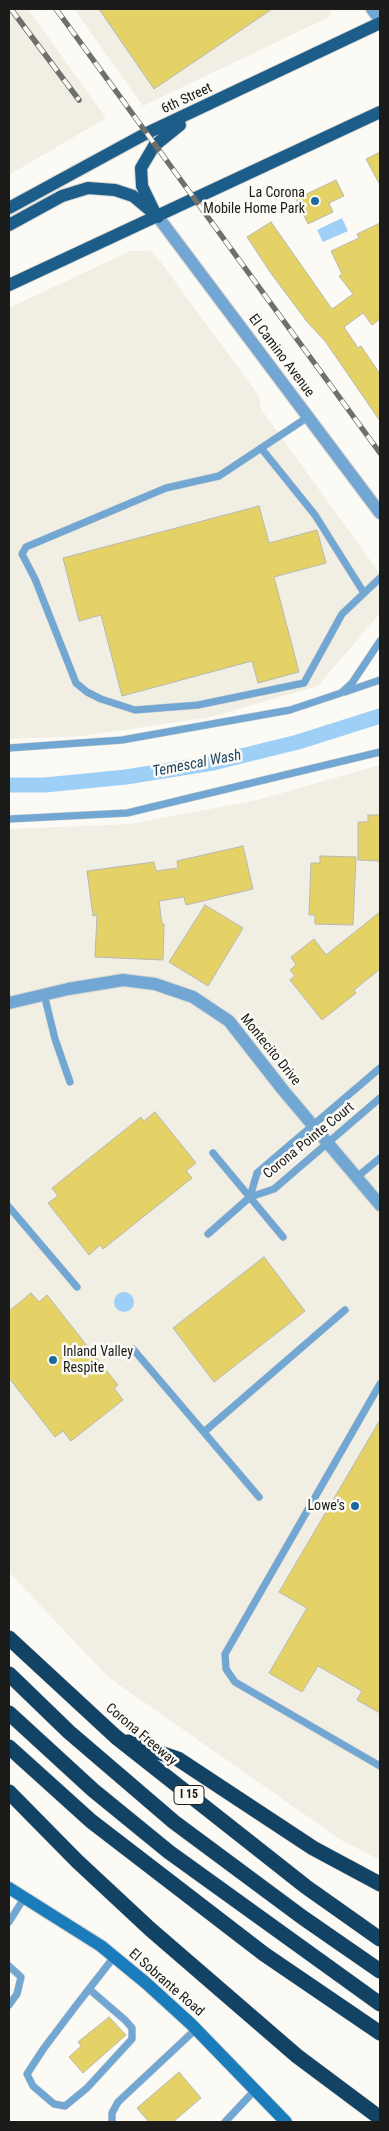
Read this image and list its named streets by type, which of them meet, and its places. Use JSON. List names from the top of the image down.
{
  "streets": {
    "highway": ["Corona Freeway", "I 15"],
    "main road": ["6th Street"],
    "street": ["El Camino Avenue", "Montecito Drive", "El Sobrante Road"],
    "lane": ["Corona Pointe Court"]
  },
  "crossings": [
    ["Montecito Drive", "Corona Pointe Court"]
  ],
  "water": ["Temescal Wash"],
  "places": ["La Corona Mobile Home Park", "Inland Valley Respite", "Lowe's"]
}
